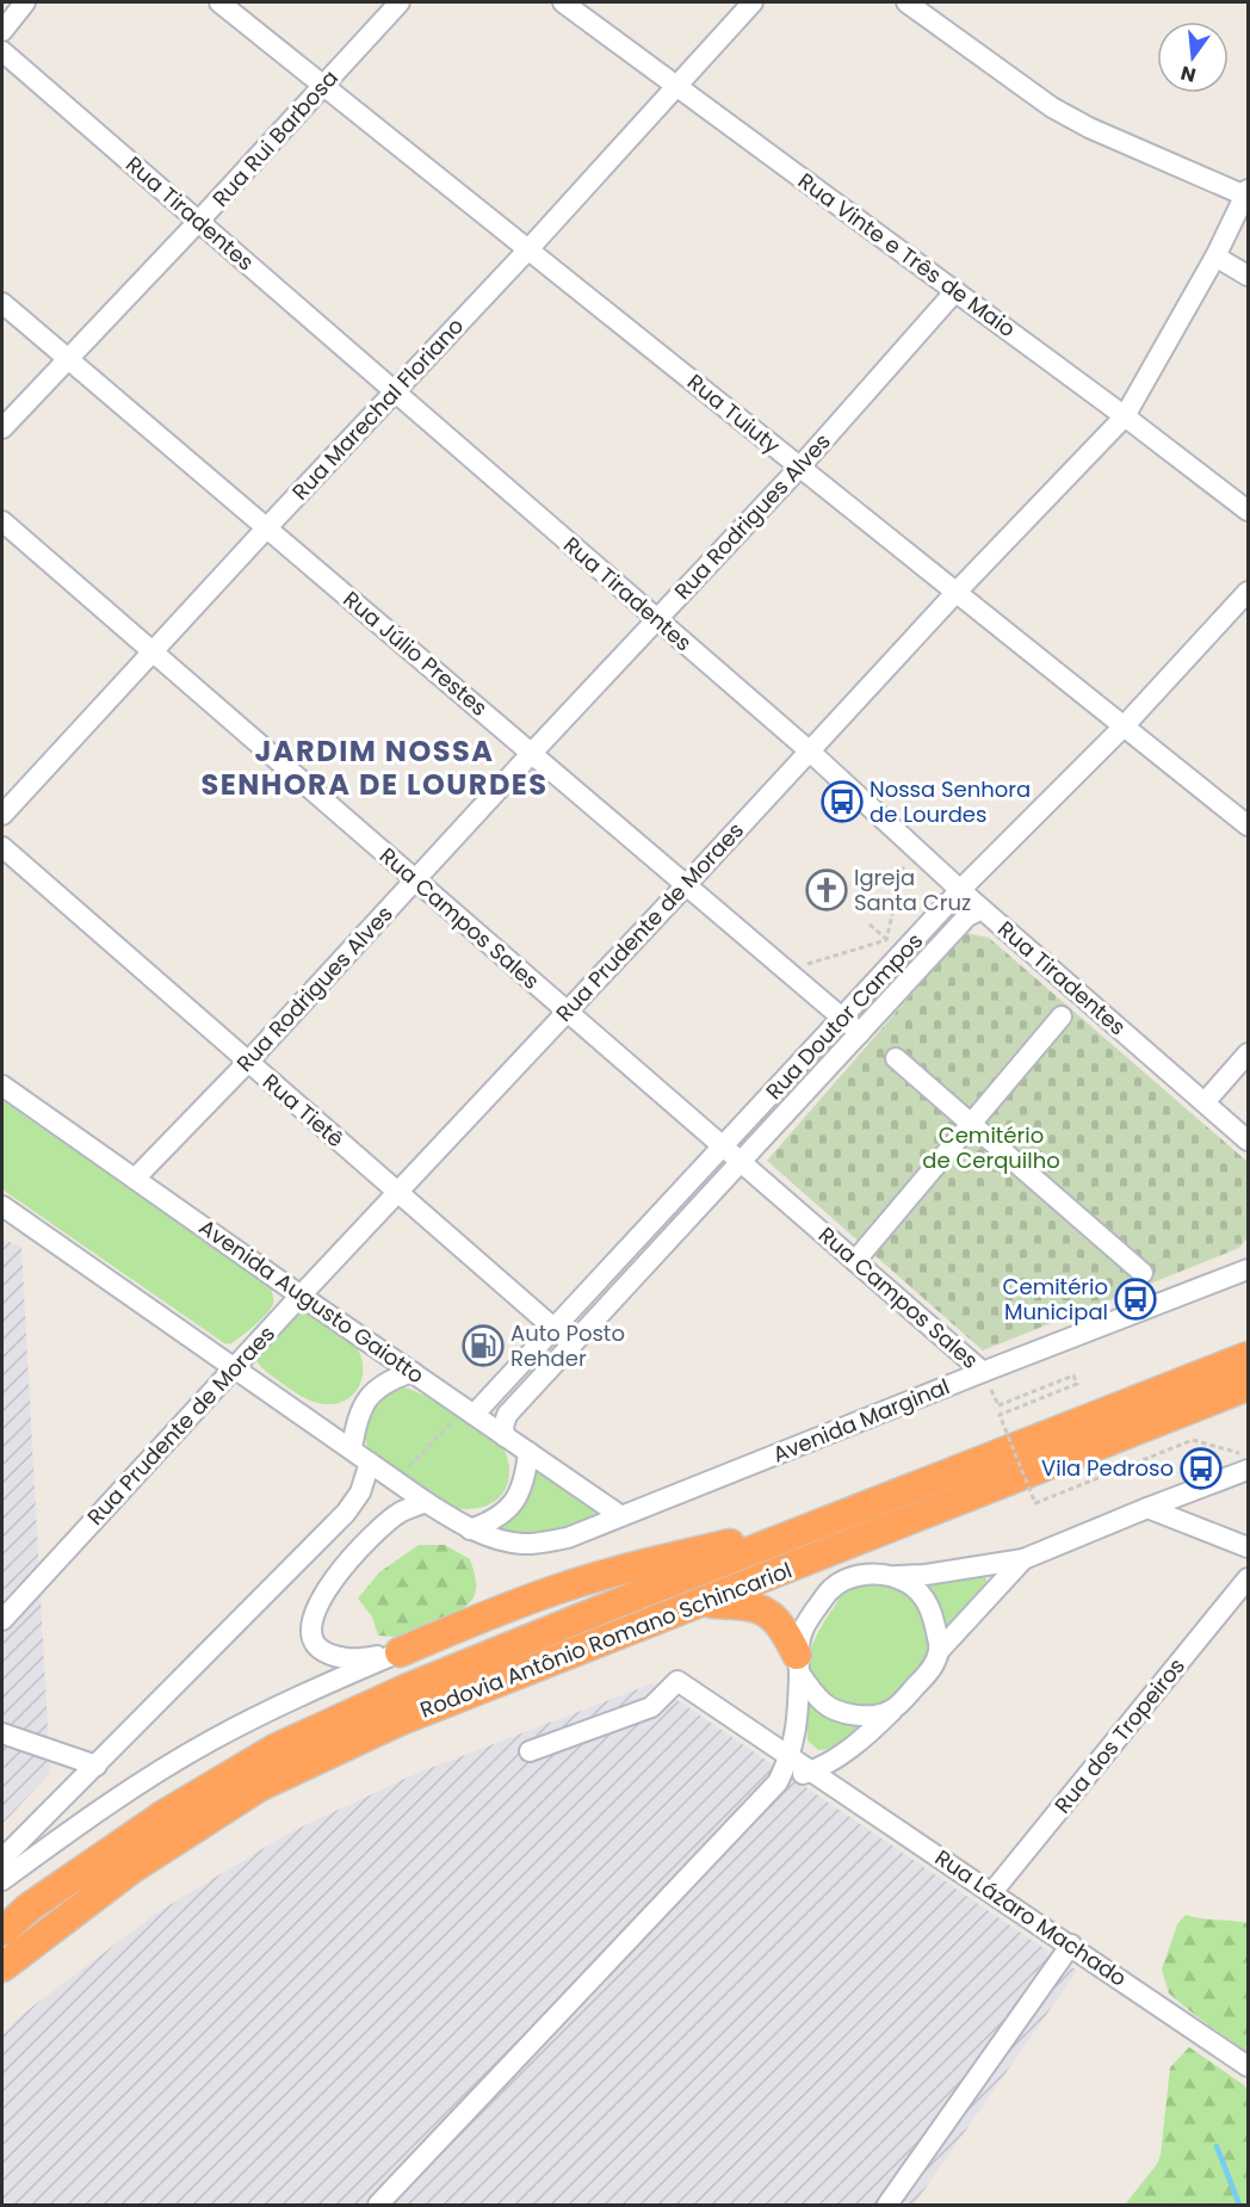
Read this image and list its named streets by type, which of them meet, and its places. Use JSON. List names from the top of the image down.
{
  "streets": {
    "highway": ["Rodovia Antônio Romano Schincariol"],
    "street": [
      "Rua Rui Barbosa",
      "Rua Tiradentes",
      "Rua Vinte e Três de Maio",
      "Rua Marechal Floriano",
      "Rua Tuiuty",
      "Rua Rodrigues Alves",
      "Rua Júlio Prestes",
      "Rua Campos Sales",
      "Rua Prudente de Moraes",
      "Rua Doutor Campos",
      "Rua Tietê",
      "Avenida Augusto Gaiotto",
      "Avenida Marginal",
      "Rua dos Tropeiros",
      "Rua Lázaro Machado"
    ]
  },
  "crossings": [
    ["Rua Rui Barbosa", "Rua Tiradentes"],
    ["Rua Rui Barbosa", "Rua Tuiuty"],
    ["Rua Rui Barbosa", "Rua Júlio Prestes"],
    ["Rua Tiradentes", "Rua Marechal Floriano"],
    ["Rua Tiradentes", "Rua Rodrigues Alves"],
    ["Rua Tiradentes", "Rua Prudente de Moraes"],
    ["Rua Tiradentes", "Rua Doutor Campos"],
    ["Rua Vinte e Três de Maio", "Rua Marechal Floriano"],
    ["Rua Vinte e Três de Maio", "Rua Rodrigues Alves"],
    ["Rua Vinte e Três de Maio", "Rua Prudente de Moraes"],
    ["Rua Marechal Floriano", "Rua Tuiuty"],
    ["Rua Marechal Floriano", "Rua Júlio Prestes"],
    ["Rua Marechal Floriano", "Rua Campos Sales"],
    ["Rua Tuiuty", "Rua Rodrigues Alves"],
    ["Rua Tuiuty", "Rua Prudente de Moraes"],
    ["Rua Tuiuty", "Rua Doutor Campos"],
    ["Rua Rodrigues Alves", "Rua Júlio Prestes"],
    ["Rua Rodrigues Alves", "Rua Campos Sales"],
    ["Rua Rodrigues Alves", "Rua Tietê"],
    ["Rua Rodrigues Alves", "Avenida Augusto Gaiotto"],
    ["Rua Júlio Prestes", "Rua Prudente de Moraes"],
    ["Rua Júlio Prestes", "Rua Doutor Campos"],
    ["Rua Campos Sales", "Rua Prudente de Moraes"],
    ["Rua Campos Sales", "Rua Doutor Campos"],
    ["Rua Campos Sales", "Avenida Marginal"],
    ["Rua Prudente de Moraes", "Rua Tietê"],
    ["Rua Prudente de Moraes", "Avenida Augusto Gaiotto"],
    ["Rua Doutor Campos", "Rua Tietê"],
    ["Rua Doutor Campos", "Avenida Augusto Gaiotto"],
    ["Avenida Augusto Gaiotto", "Avenida Marginal"],
    ["Rua dos Tropeiros", "Rua Lázaro Machado"]
  ],
  "districts": ["JARDIM NOSSA SENHORA DE LOURDES"],
  "parks": ["Cemitério de Cerquilho"],
  "places": {
    "bus stop": ["Nossa Senhora de Lourdes", "Cemitério Municipal", "Vila Pedroso"],
    "church": ["Igreja Santa Cruz"],
    "fuel station": ["Auto Posto Rehder"]
  },
  "north": "bottom"
}
